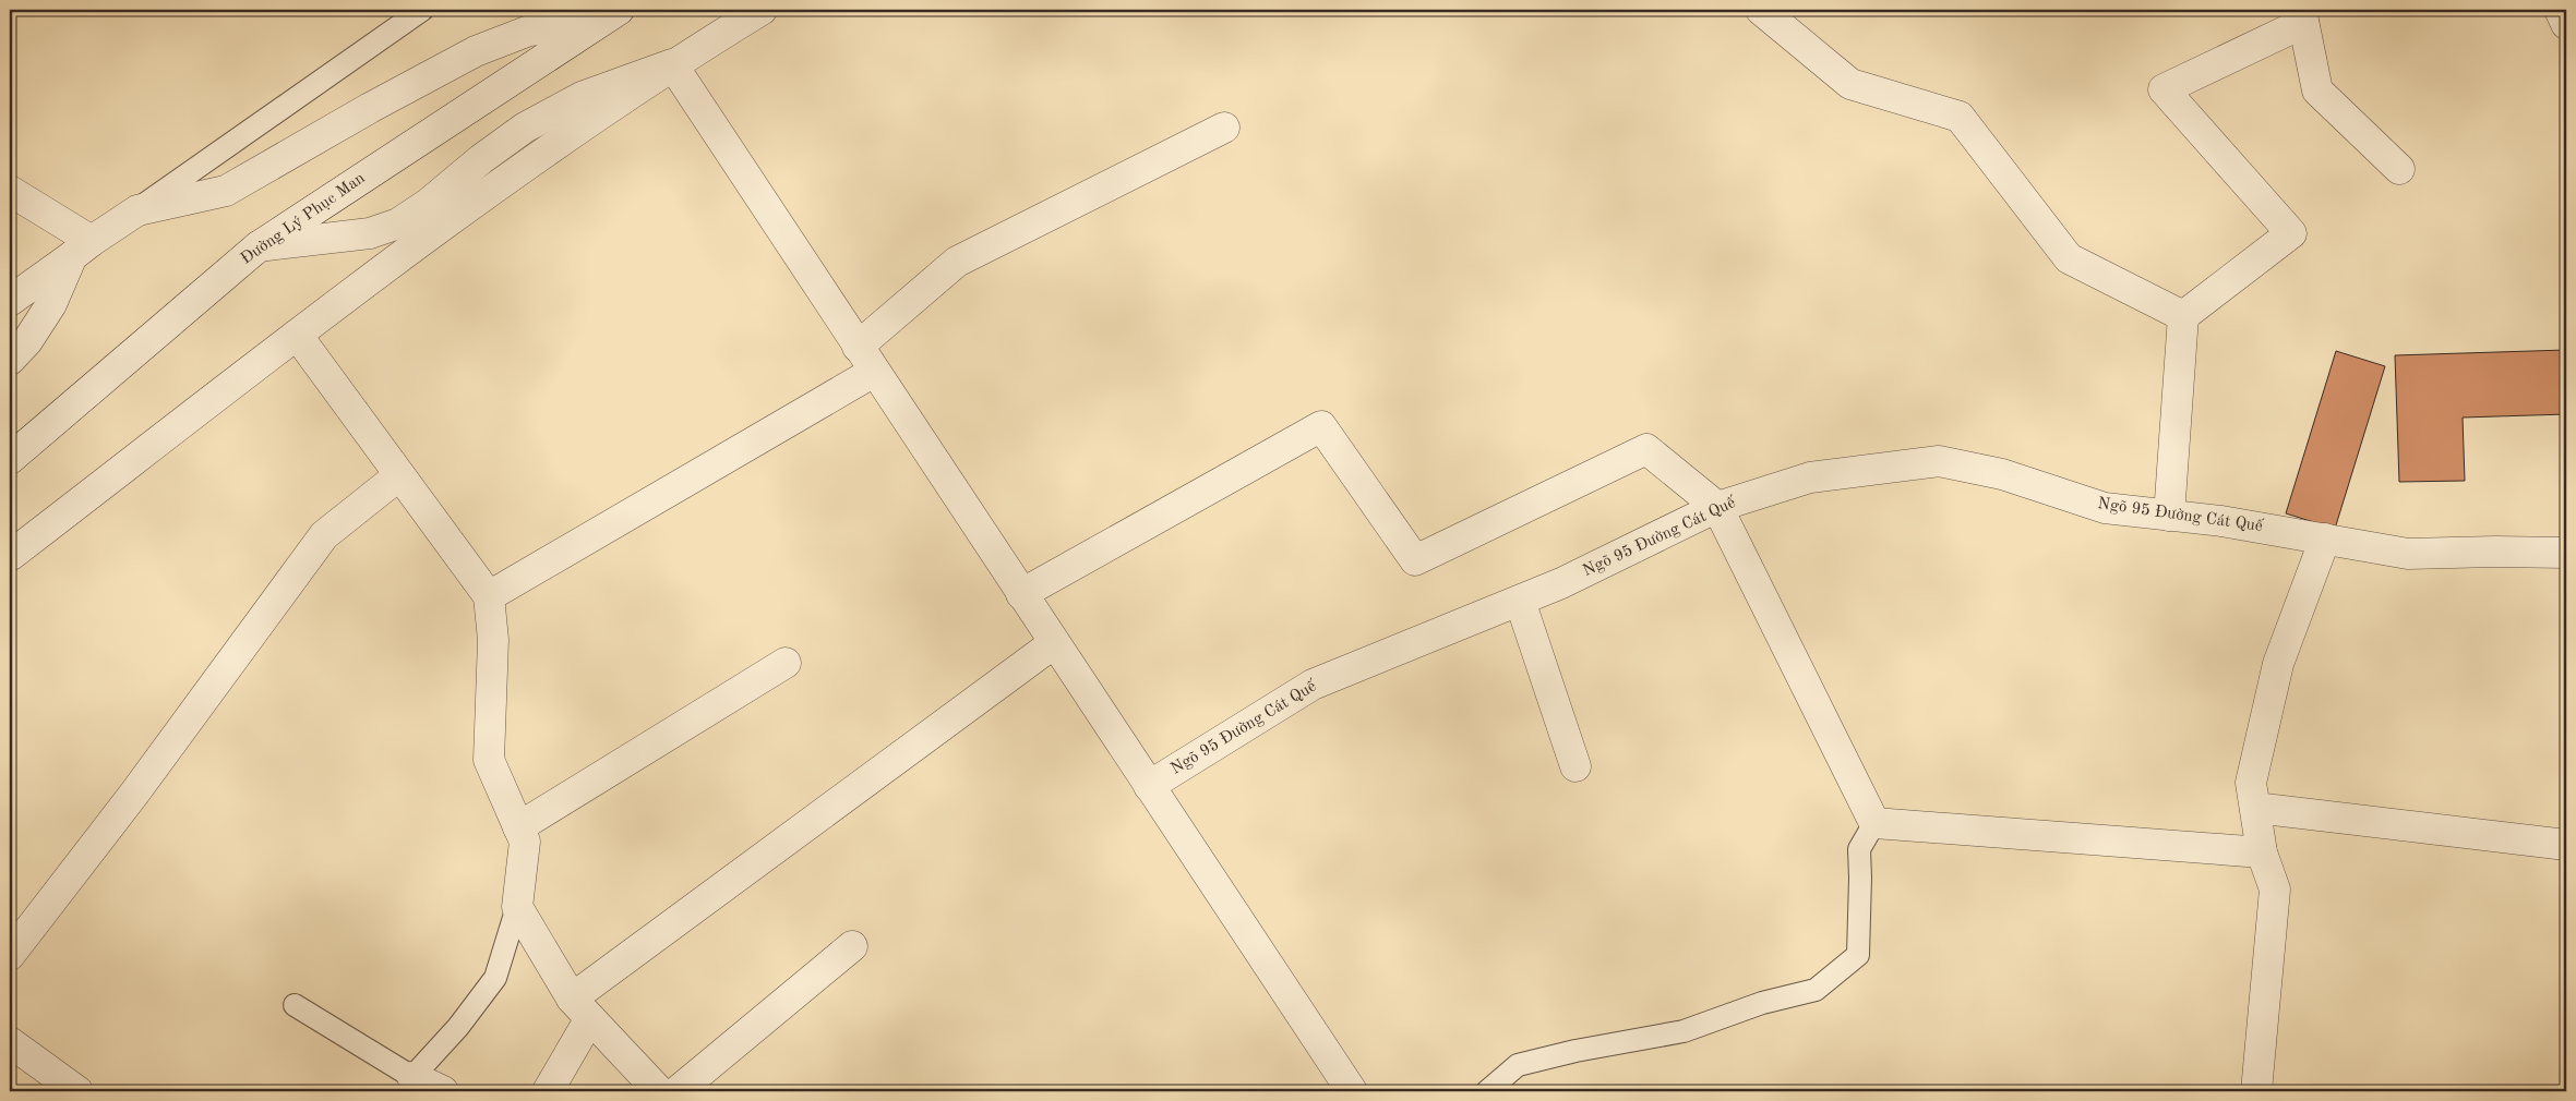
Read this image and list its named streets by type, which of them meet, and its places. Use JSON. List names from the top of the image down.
{
  "streets": {
    "street": ["Đường Lý Phục Man", "Ngõ 95 Đường Cát Quế"]
  }
}
